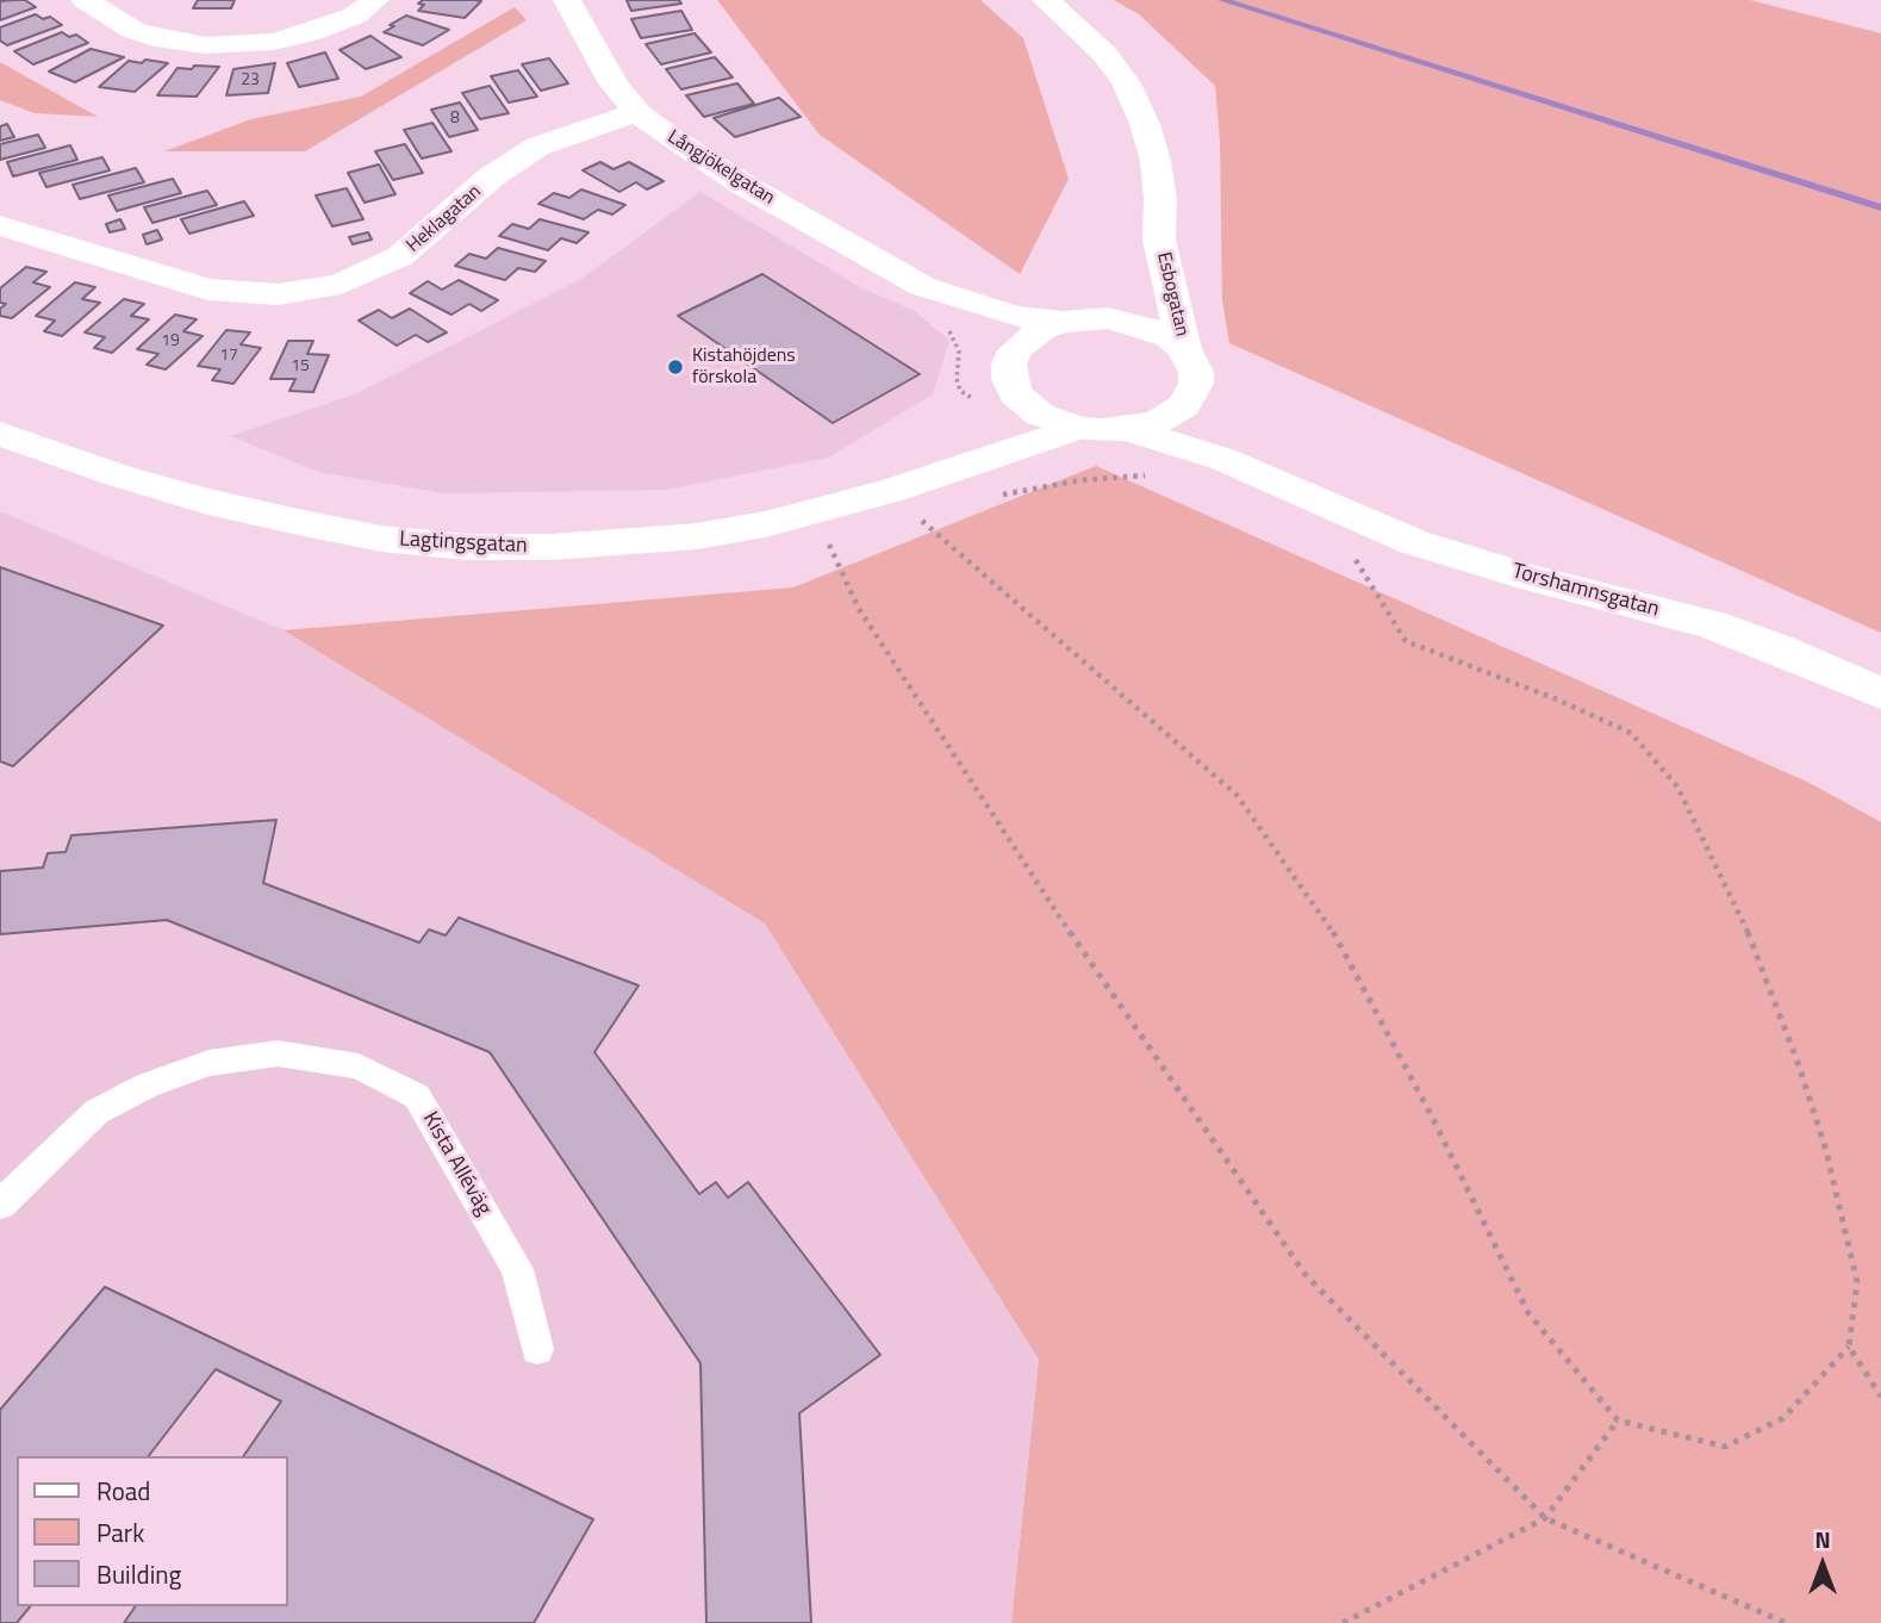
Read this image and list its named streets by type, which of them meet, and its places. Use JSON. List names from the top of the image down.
{
  "streets": {
    "street": [
      "Långjökelgatan",
      "Heklagatan",
      "Esbogatan",
      "Lagtingsgatan",
      "Torshamnsgatan"
    ],
    "lane": ["Kista Alléväg"]
  },
  "crossings": [
    ["Långjökelgatan", "Heklagatan"],
    ["Långjökelgatan", "Esbogatan"],
    ["Långjökelgatan", "Lagtingsgatan"],
    ["Långjökelgatan", "Torshamnsgatan"],
    ["Esbogatan", "Lagtingsgatan"],
    ["Esbogatan", "Torshamnsgatan"],
    ["Lagtingsgatan", "Torshamnsgatan"]
  ],
  "places": ["Kistahöjdens förskola"],
  "house_numbers": [
    "23",
    "8",
    "19",
    "17",
    "15"
  ],
  "legend": ["Road", "Park", "Building"],
  "north": "top"
}
